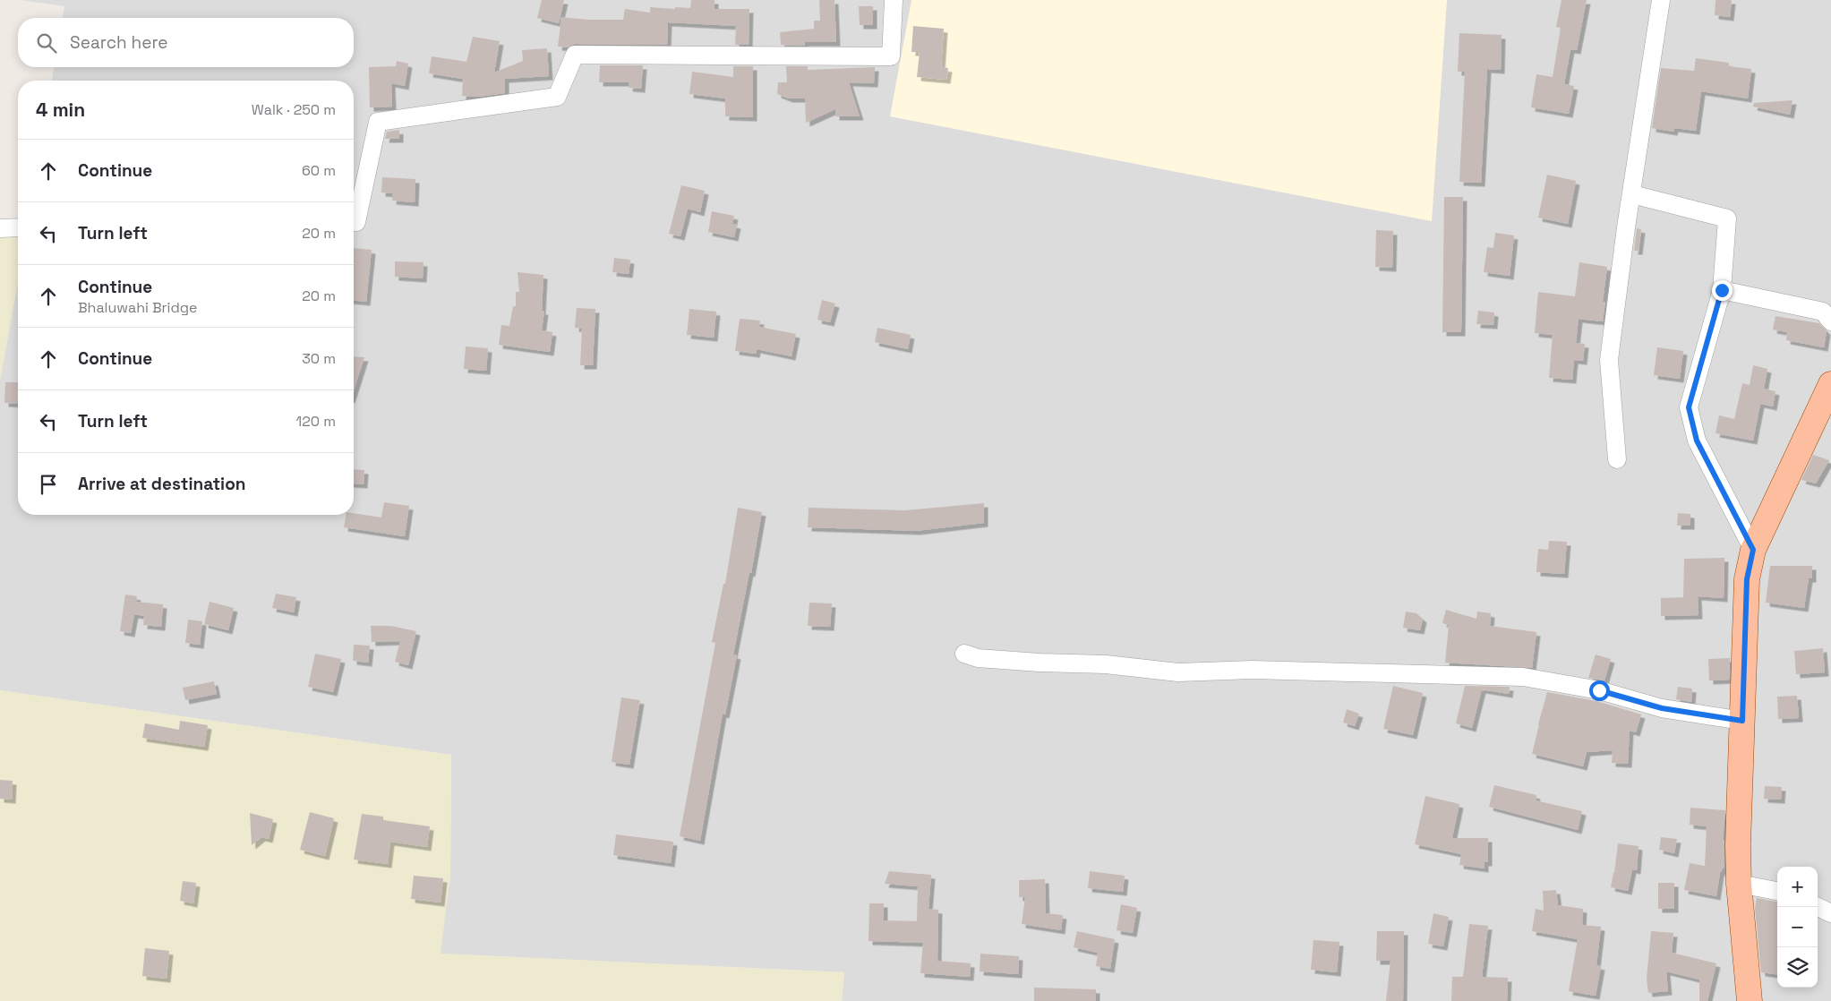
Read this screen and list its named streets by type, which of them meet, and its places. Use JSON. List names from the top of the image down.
{
  "page": {
    "search": "Search here",
    "heading": ["4 min", "Walk · 250 m"],
    "list": [
      ["Continue", "60 m"],
      ["Turn left", "20 m"],
      ["Continue", "Bhaluwahi Bridge", "20 m"],
      ["Continue", "30 m"],
      ["Turn left", "120 m"],
      "Arrive at destination"
    ],
    "map_buttons": ["+", "−"]
  }
}
